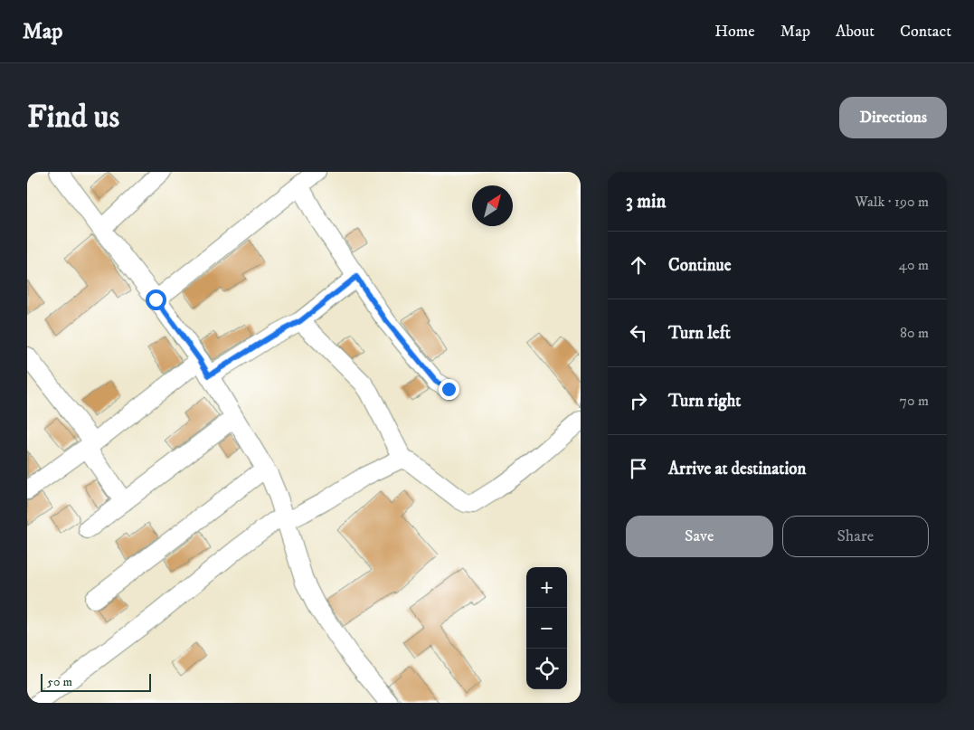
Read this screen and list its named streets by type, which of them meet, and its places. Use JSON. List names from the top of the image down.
{
  "scale_bar": "50 m",
  "north": "top right",
  "page": {
    "header": "Map",
    "nav": [
      "Home",
      "Map",
      "About",
      "Contact"
    ],
    "buttons": [
      "Directions",
      ["Save", "Share"]
    ],
    "title": "Find us",
    "heading": ["3 min", "Walk · 190 m"],
    "list": [
      ["Continue", "40 m"],
      ["Turn left", "80 m"],
      ["Turn right", "70 m"],
      "Arrive at destination"
    ],
    "map_buttons": ["+", "−"],
    "scale": "50 m"
  }
}
